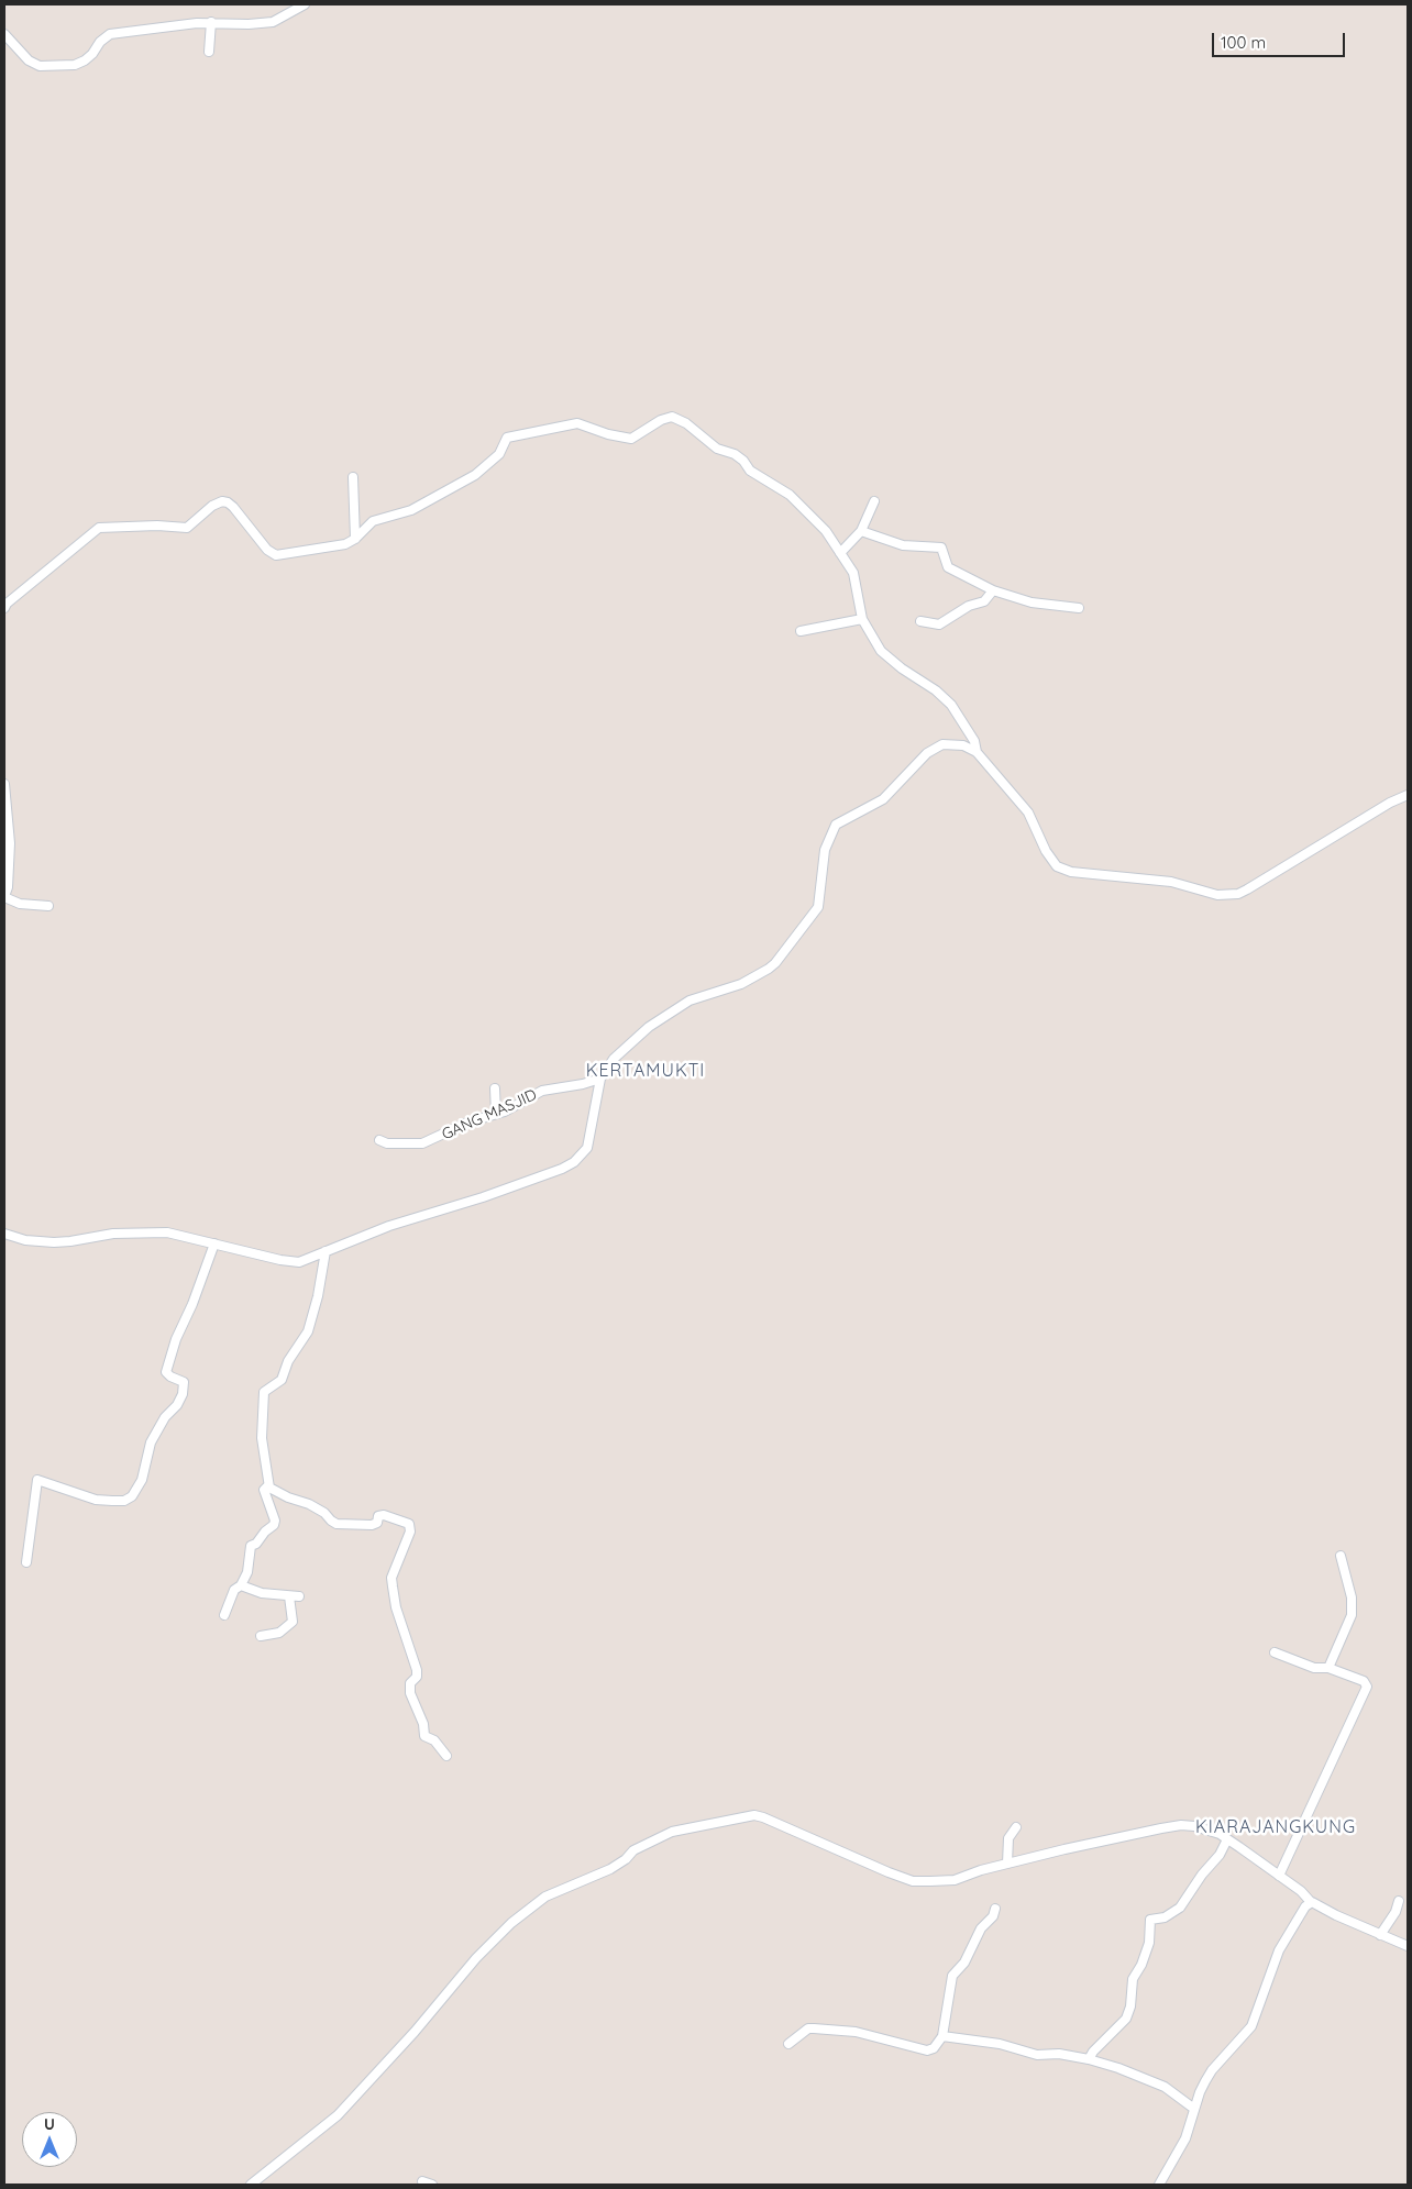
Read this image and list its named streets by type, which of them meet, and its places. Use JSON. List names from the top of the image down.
{
  "streets": {
    "street": ["GANG MASJID"]
  },
  "districts": ["KERTAMUKTI", "KIARAJANGKUNG"],
  "scale_bar": "100 m",
  "north": "top"
}
